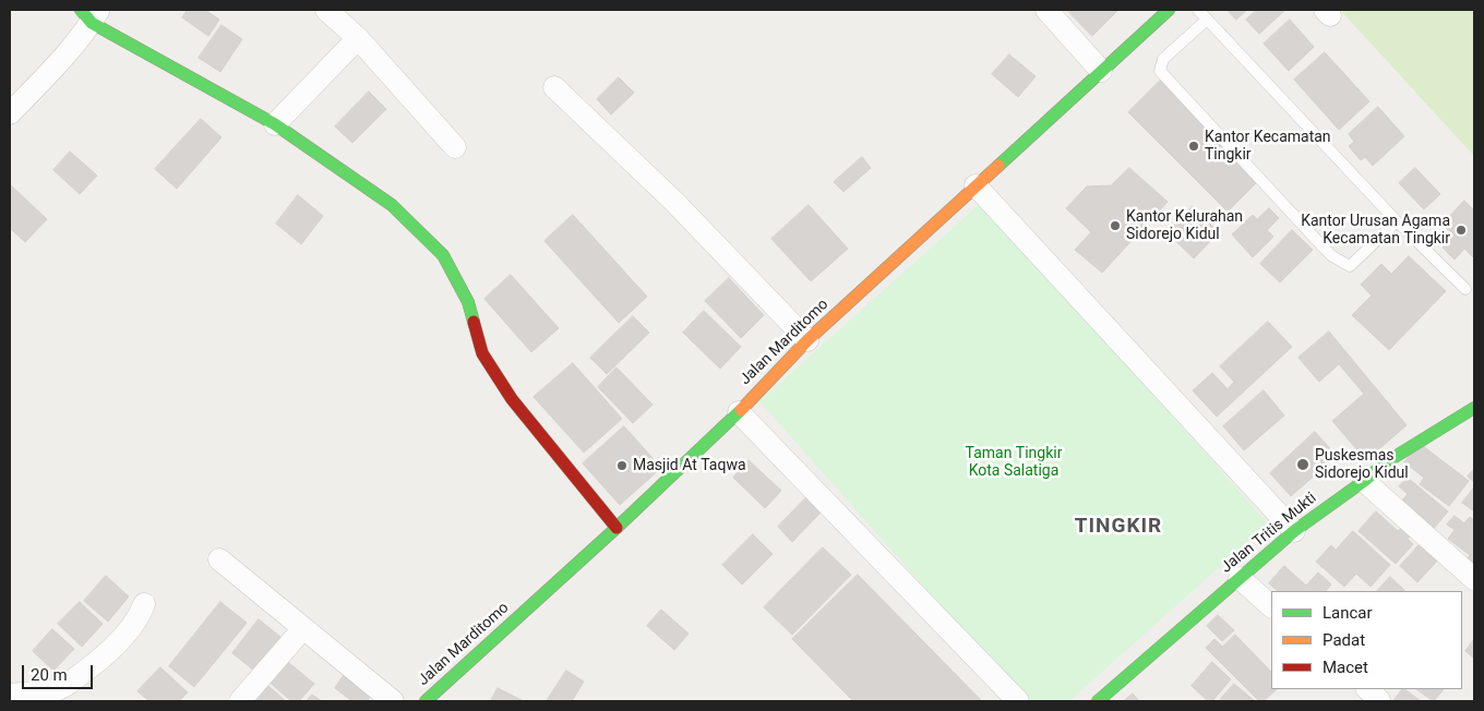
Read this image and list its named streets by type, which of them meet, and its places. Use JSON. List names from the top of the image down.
{
  "streets": {
    "street": ["Jalan Marditomo", "Jalan Tritis Mukti"]
  },
  "districts": ["TINGKIR"],
  "parks": ["Taman Tingkir Kota Salatiga"],
  "places": [
    "Kantor Kecamatan Tingkir",
    "Kantor Kelurahan Sidorejo Kidul",
    "Kantor Urusan Agama Kecamatan Tingkir",
    "Puskesmas Sidorejo Kidul",
    "Masjid At Taqwa"
  ],
  "legend": ["Lancar", "Padat", "Macet"],
  "scale_bar": "20 m"
}
